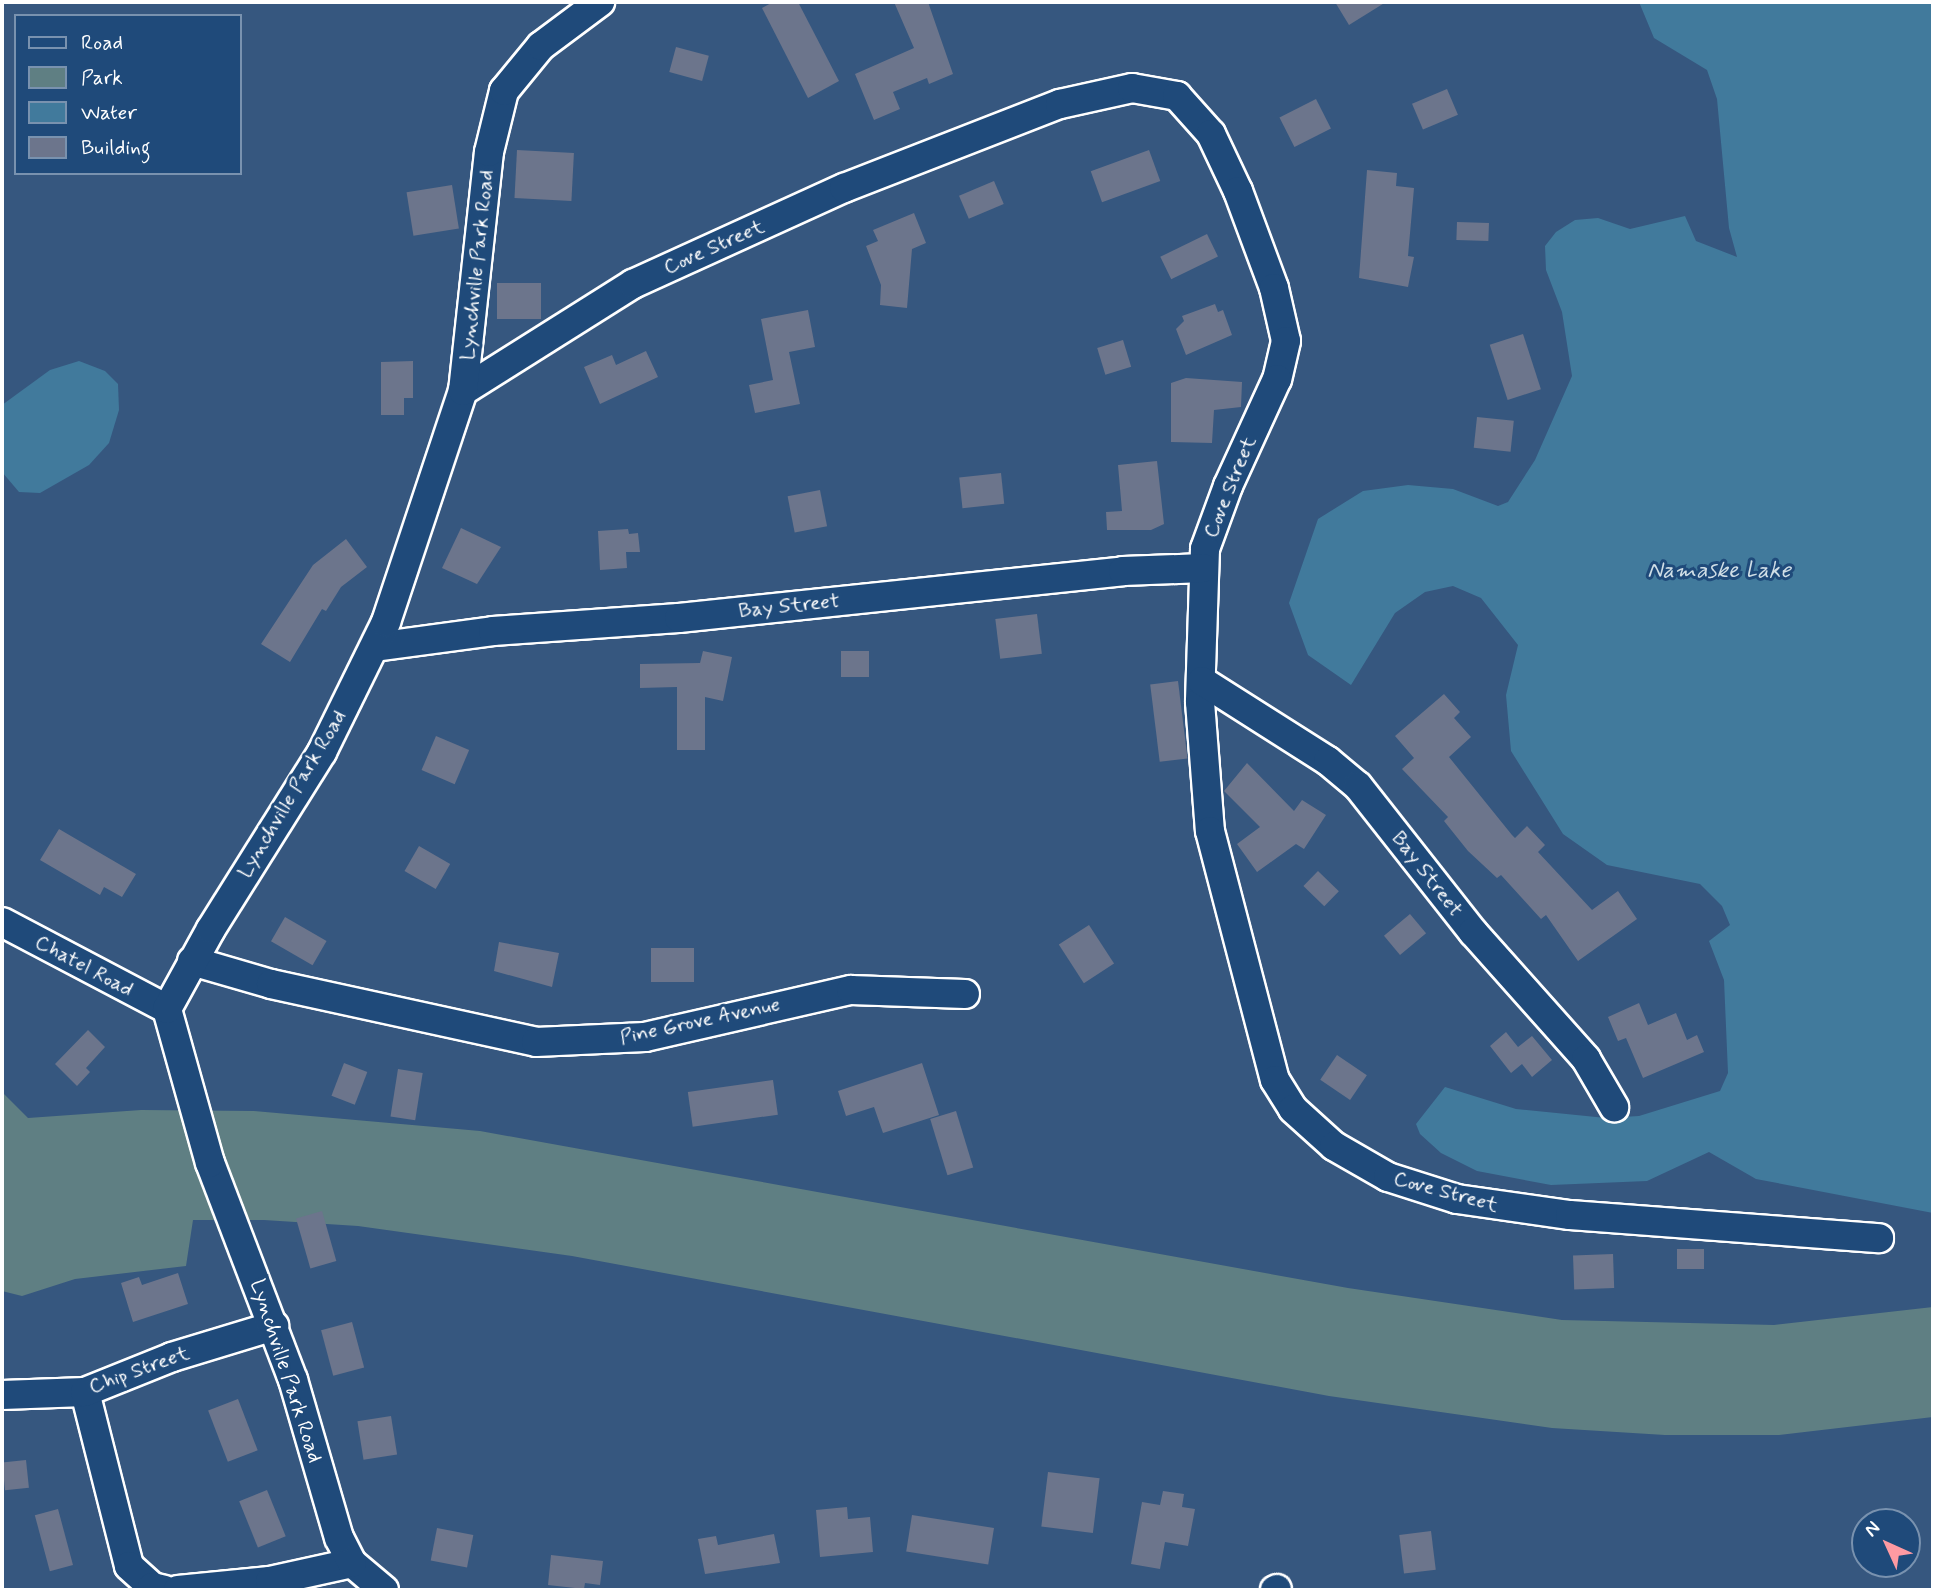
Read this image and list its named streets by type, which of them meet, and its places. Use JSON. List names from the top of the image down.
{
  "streets": {
    "street": [
      "Cove Street",
      "Lynchville Park Road",
      "Bay Street",
      "Chatel Road",
      "Pine Grove Avenue",
      "Chip Street"
    ]
  },
  "crossings": [
    ["Cove Street", "Lynchville Park Road"],
    ["Cove Street", "Bay Street"],
    ["Lynchville Park Road", "Bay Street"],
    ["Lynchville Park Road", "Chatel Road"],
    ["Lynchville Park Road", "Pine Grove Avenue"],
    ["Lynchville Park Road", "Chip Street"]
  ],
  "water": ["Namaske Lake"],
  "legend": [
    "Road",
    "Park",
    "Water",
    "Building"
  ],
  "north": "top left"
}
